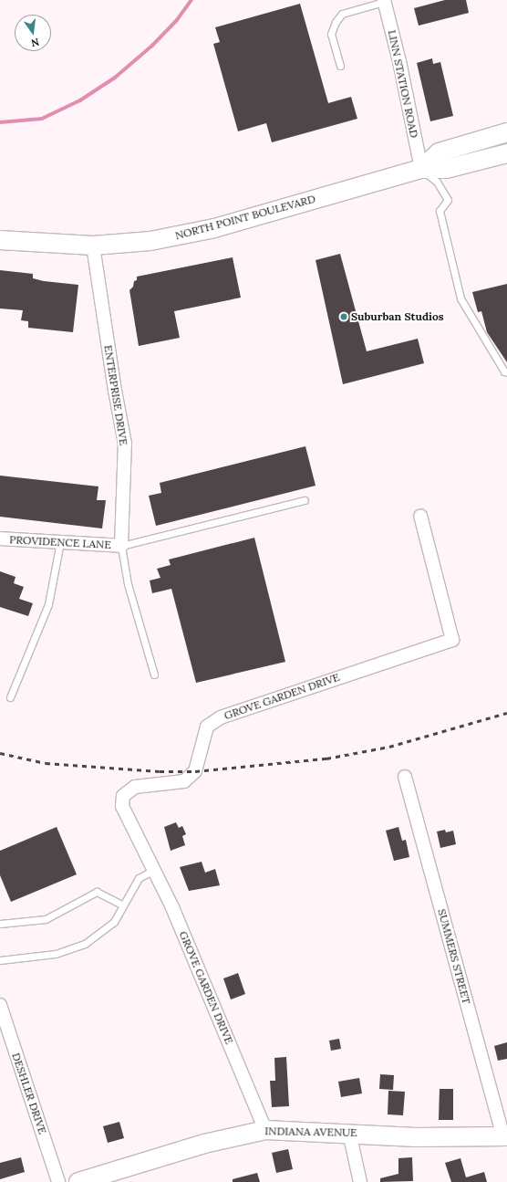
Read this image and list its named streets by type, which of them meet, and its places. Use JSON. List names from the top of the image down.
{
  "streets": {
    "main road": ["NORTH POINT BOULEVARD", "INDIANA AVENUE"],
    "street": [
      "LINN STATION ROAD",
      "ENTERPRISE DRIVE",
      "PROVIDENCE LANE",
      "GROVE GARDEN DRIVE",
      "SUMMERS STREET",
      "DESHLER DRIVE"
    ]
  },
  "crossings": [
    ["LINN STATION ROAD", "NORTH POINT BOULEVARD"],
    ["NORTH POINT BOULEVARD", "ENTERPRISE DRIVE"],
    ["ENTERPRISE DRIVE", "PROVIDENCE LANE"],
    ["GROVE GARDEN DRIVE", "INDIANA AVENUE"],
    ["SUMMERS STREET", "INDIANA AVENUE"]
  ],
  "places": ["Suburban Studios"],
  "north": "bottom"
}
